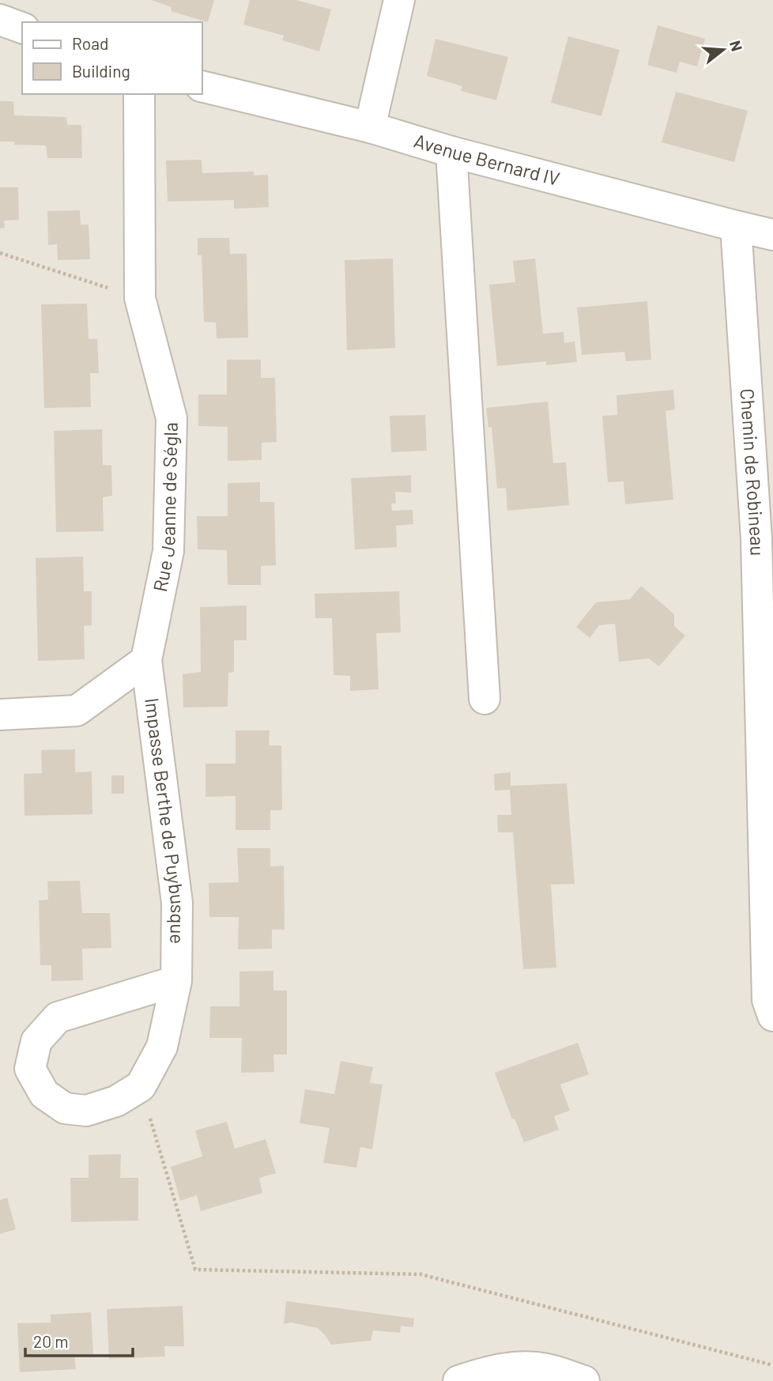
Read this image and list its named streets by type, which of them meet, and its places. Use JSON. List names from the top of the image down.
{
  "streets": {
    "street": [
      "Avenue Bernard IV",
      "Chemin de Robineau",
      "Rue Jeanne de Ségla",
      "Impasse Berthe de Puybusque"
    ]
  },
  "crossings": [
    ["Avenue Bernard IV", "Chemin de Robineau"],
    ["Rue Jeanne de Ségla", "Impasse Berthe de Puybusque"]
  ],
  "legend": ["Road", "Building"],
  "scale_bar": "20 m",
  "north": "right"
}
